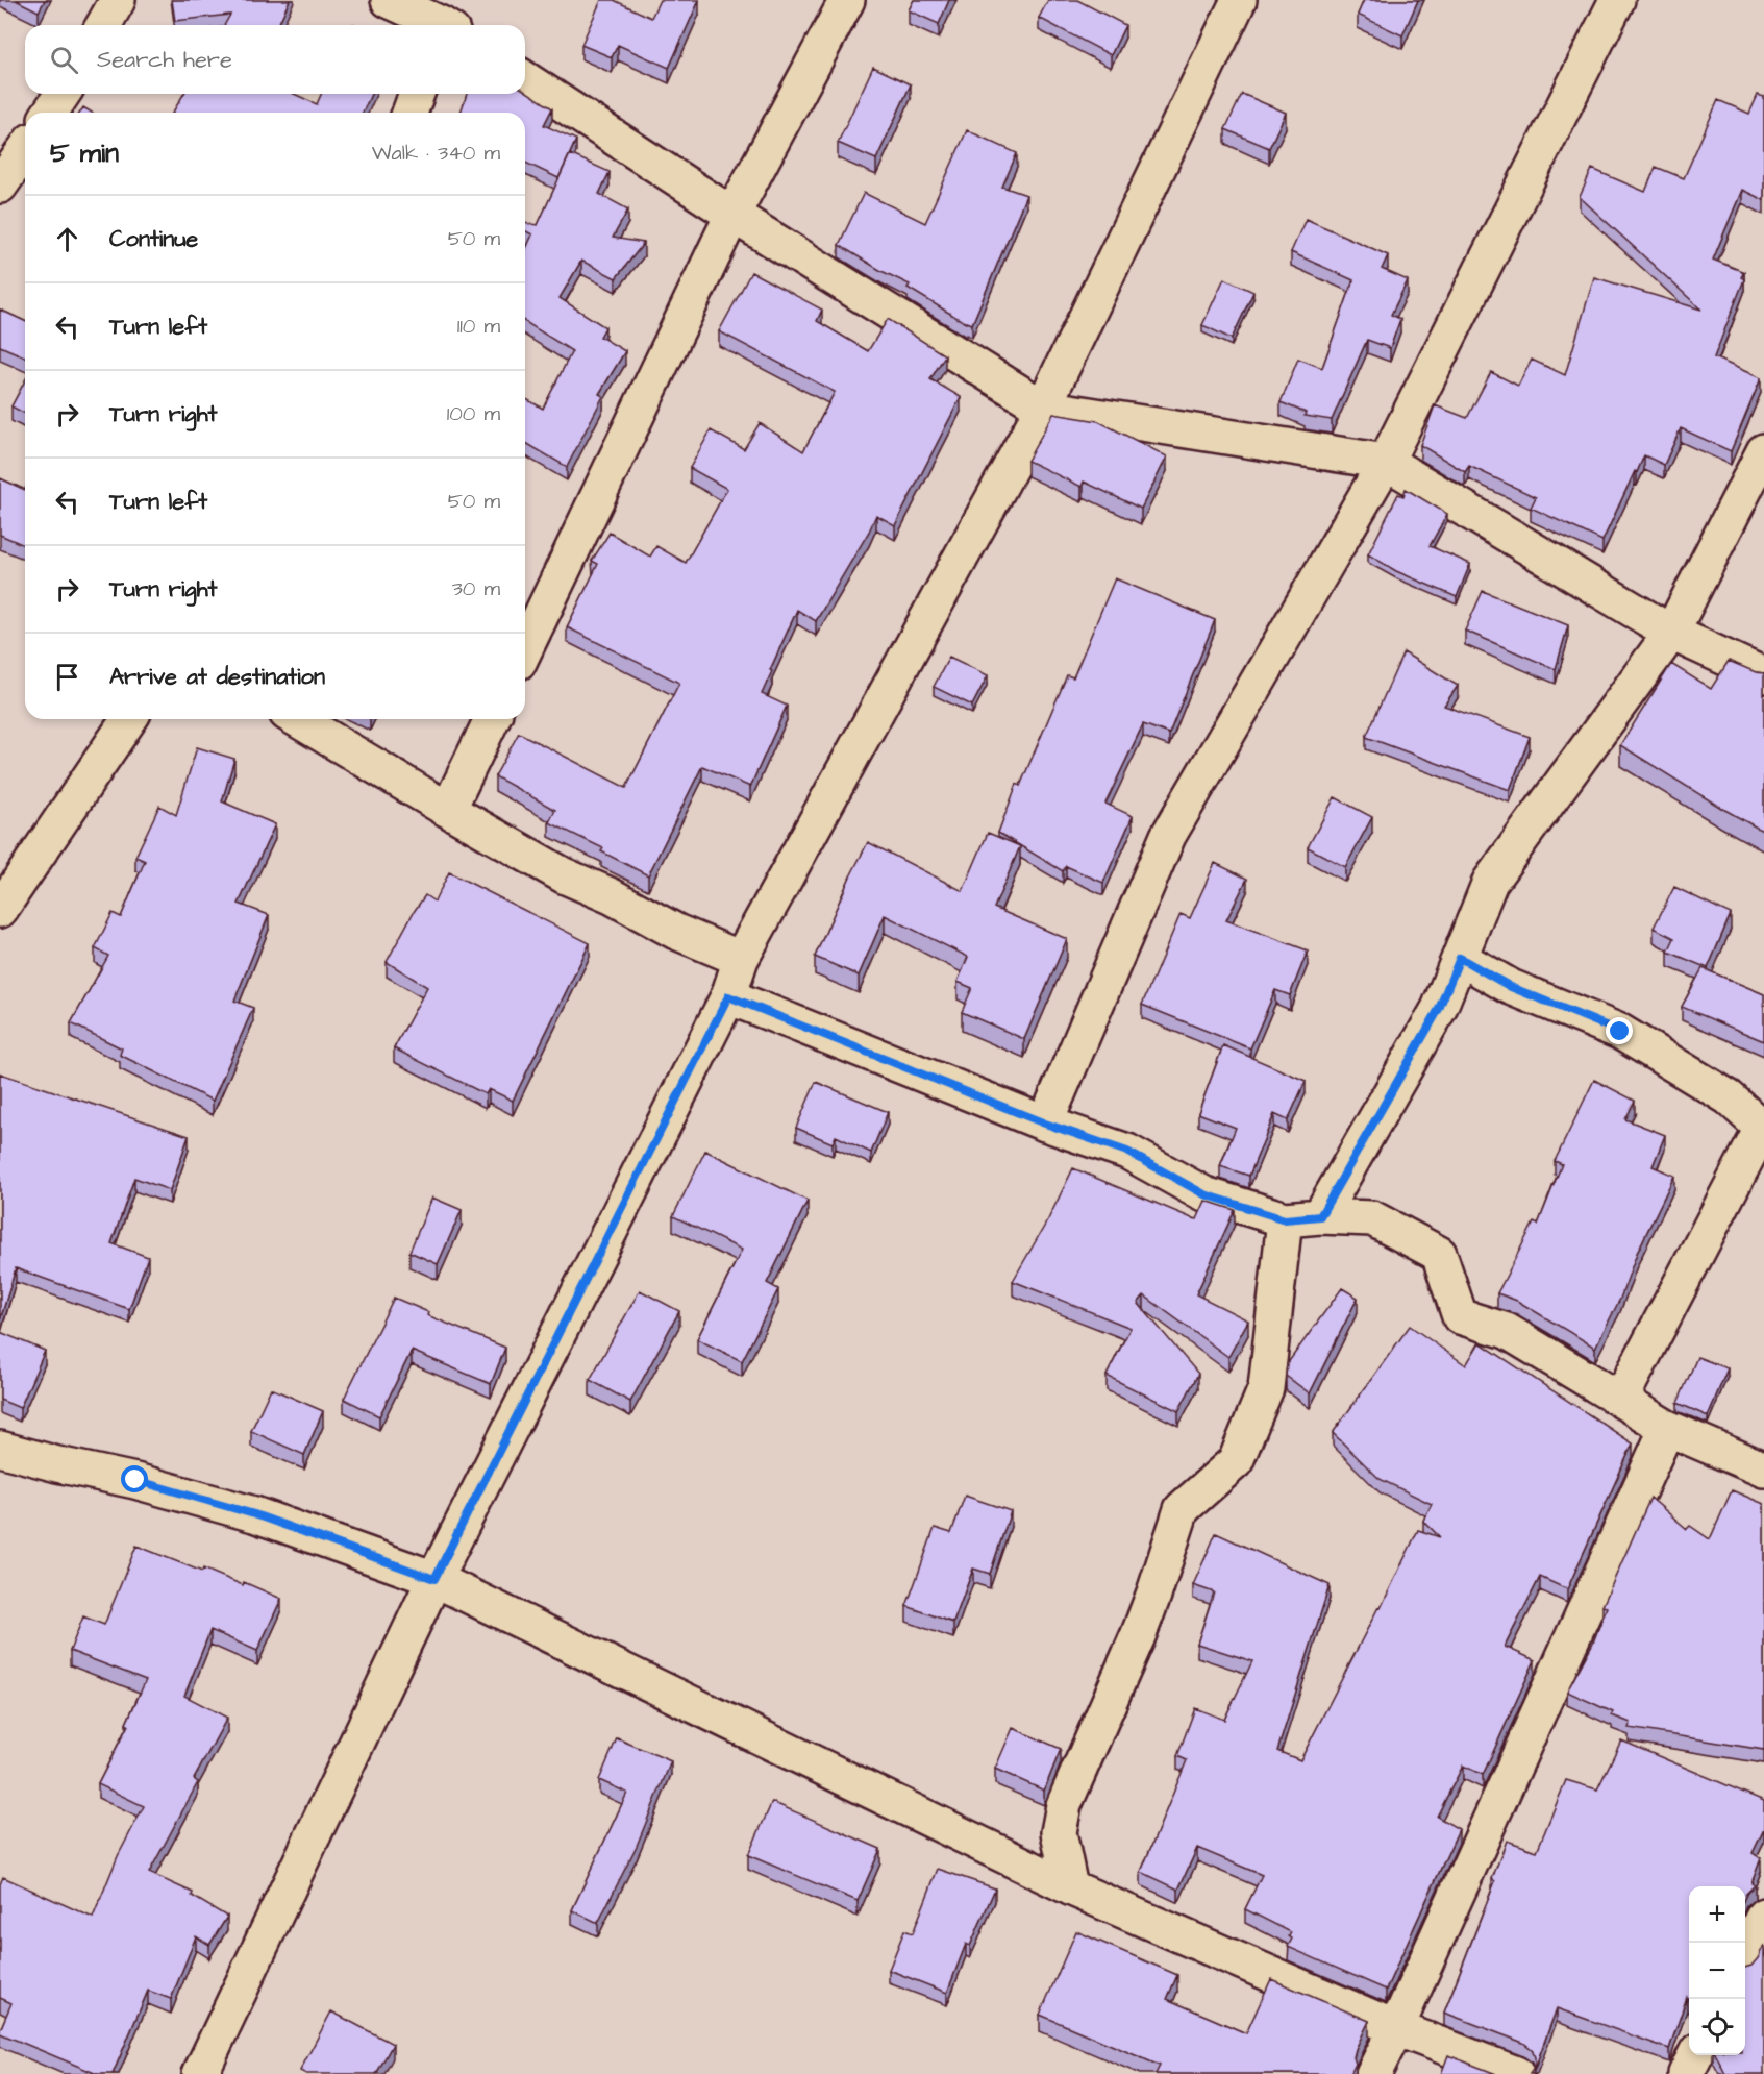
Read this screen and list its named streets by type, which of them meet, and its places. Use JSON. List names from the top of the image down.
{
  "page": {
    "search": "Search here",
    "heading": ["5 min", "Walk · 340 m"],
    "list": [
      ["Continue", "50 m"],
      ["Turn left", "110 m"],
      ["Turn right", "100 m"],
      ["Turn left", "50 m"],
      ["Turn right", "30 m"],
      "Arrive at destination"
    ],
    "map_buttons": ["+", "−"]
  }
}
